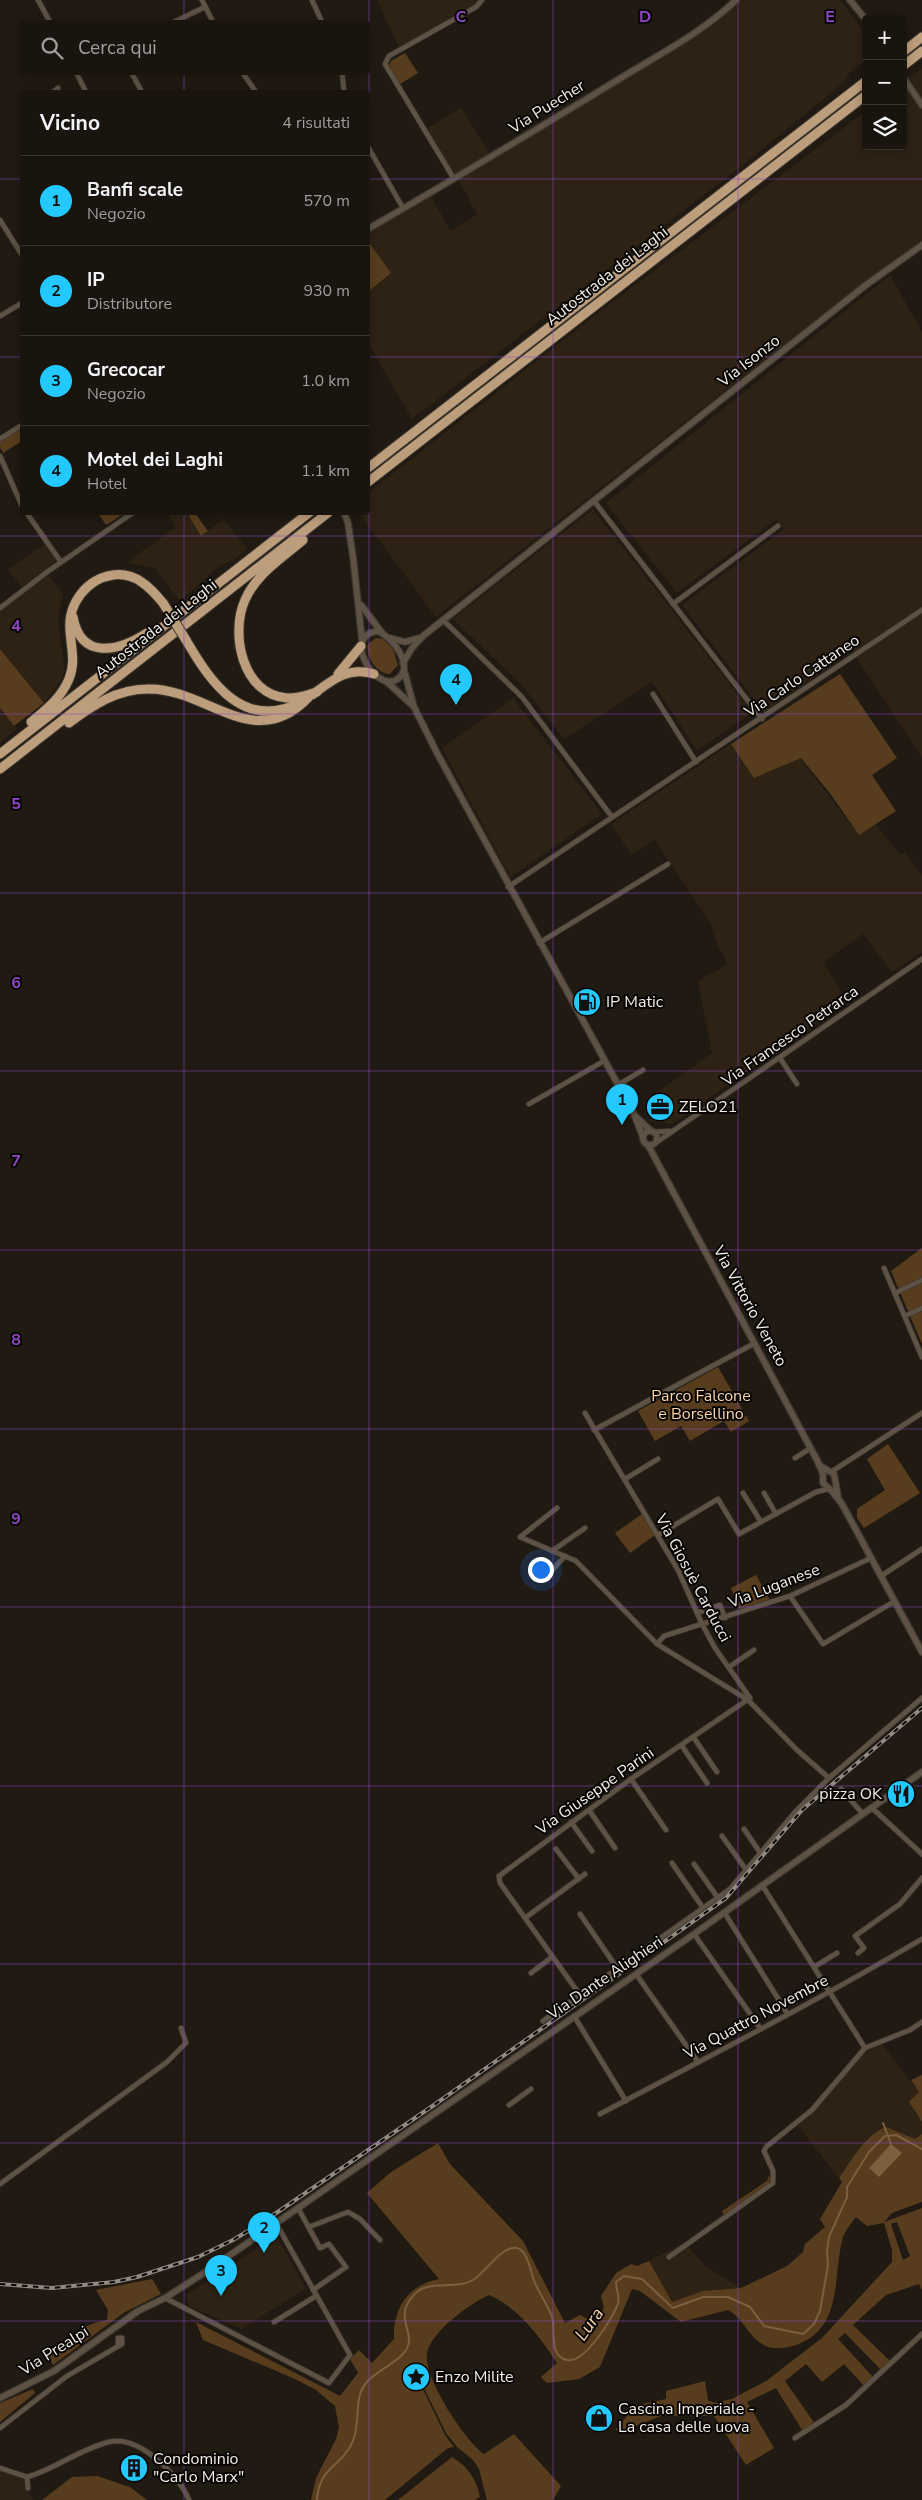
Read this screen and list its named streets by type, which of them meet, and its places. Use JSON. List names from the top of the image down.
{
  "streets": {
    "highway": ["Autostrada dei Laghi"],
    "street": [
      "Via Puecher",
      "Via Isonzo",
      "Via Carlo Cattaneo",
      "Via Francesco Petrarca",
      "Via Vittorio Veneto",
      "Via Giosuè Carducci",
      "Via Luganese",
      "Via Giuseppe Parini",
      "Via Dante Alighieri",
      "Via Quattro Novembre",
      "Via Prealpi"
    ]
  },
  "crossings": [
    ["Via Francesco Petrarca", "Via Vittorio Veneto"],
    ["Via Giosuè Carducci", "Via Luganese"],
    ["Via Giosuè Carducci", "Via Giuseppe Parini"],
    ["Via Dante Alighieri", "Via Prealpi"]
  ],
  "water": ["Lura"],
  "parks": ["Parco Falcone e Borsellino"],
  "places": {
    "fuel station": ["IP Matic"],
    "office": ["ZELO21"],
    "restaurant": ["pizza OK"],
    "place": ["Enzo Milite"],
    "shop": ["Cascina Imperiale - La casa delle uova"],
    "building": ["Condominio \"Carlo Marx\""]
  },
  "page": {
    "map_buttons": ["+", "−"],
    "search": "Cerca qui",
    "heading": ["Vicino", "4 risultati"],
    "list": [
      {
        "mark": "1",
        "name": "Banfi scale",
        "note": "Negozio",
        "value": "570 m"
      },
      {
        "mark": "2",
        "name": "IP",
        "note": "Distributore",
        "value": "930 m"
      },
      {
        "mark": "3",
        "name": "Grecocar",
        "note": "Negozio",
        "value": "1.0 km"
      },
      {
        "mark": "4",
        "name": "Motel dei Laghi",
        "note": "Hotel",
        "value": "1.1 km"
      }
    ],
    "pins": [
      "4",
      "1",
      "2",
      "3"
    ]
  },
  "grid": {
    "columns": ["C", "D", "E"],
    "rows": [
      "4",
      "5",
      "6",
      "7",
      "8",
      "9"
    ]
  }
}
